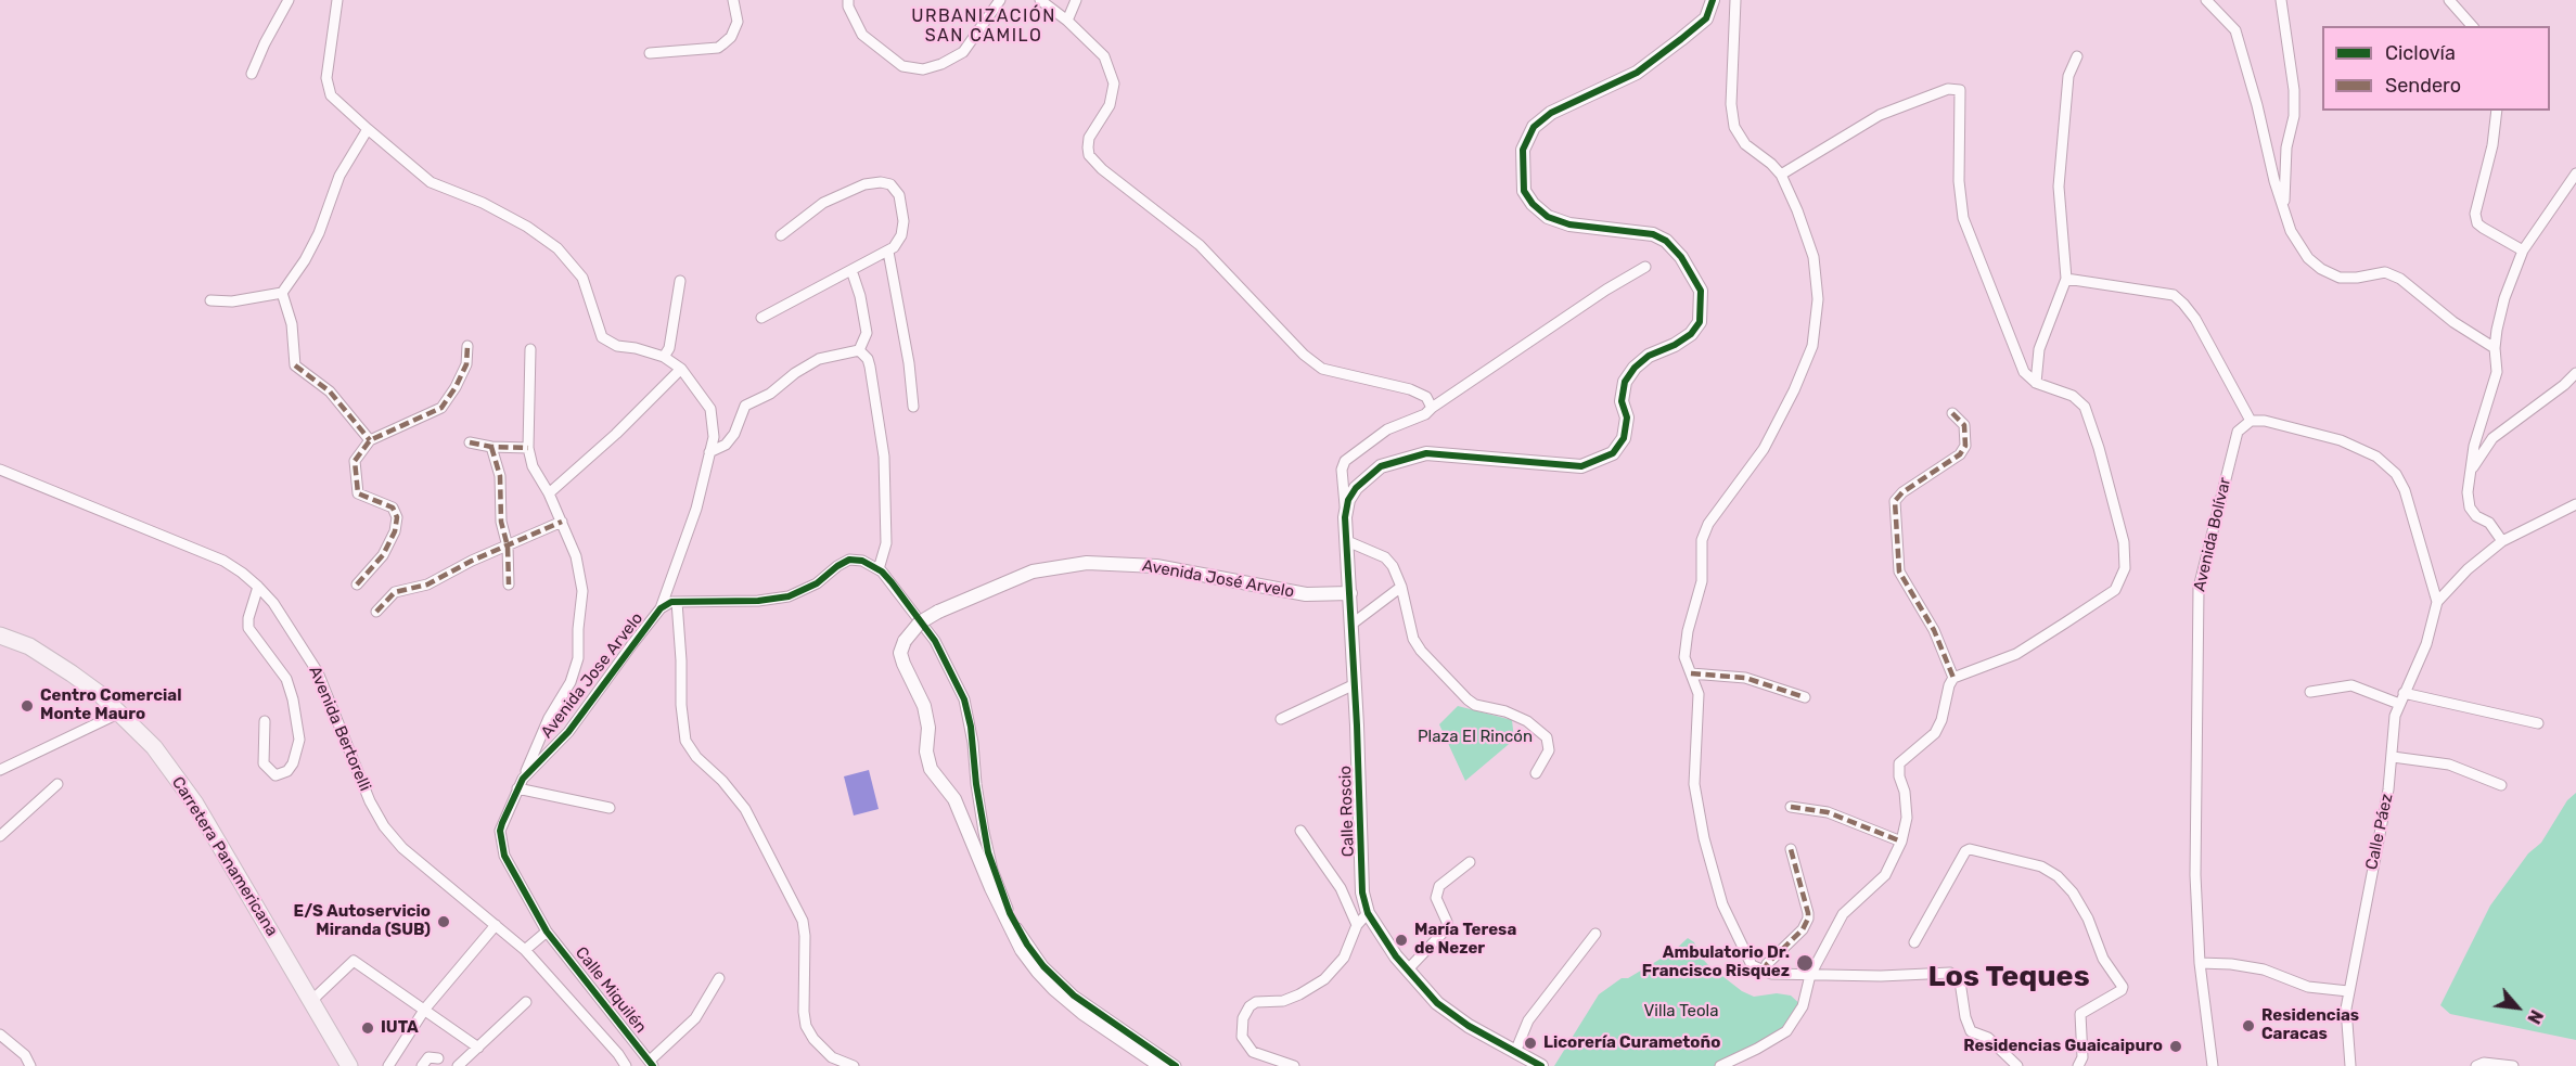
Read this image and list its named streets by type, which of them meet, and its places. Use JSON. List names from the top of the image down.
{
  "streets": {
    "main road": ["Carretera Panamericana"],
    "street": [
      "Avenida Bolívar",
      "Avenida José Arvelo",
      "Avenida Jose Arvelo",
      "Avenida Bertorelli",
      "Calle Roscio",
      "Calle Páez",
      "Calle Miquilén"
    ]
  },
  "crossings": [
    ["Avenida José Arvelo", "Calle Roscio"],
    ["Avenida Jose Arvelo", "Calle Miquilén"]
  ],
  "districts": ["URBANIZACIÓN SAN CAMILO", "Los Teques"],
  "parks": ["Plaza El Rincón", "Villa Teola"],
  "places": [
    "Centro Comercial Monte Mauro",
    "E/S Autoservicio Miranda (SUB)",
    "María Teresa de Nezer",
    "Ambulatorio Dr. Francisco Risquez",
    "Residencias Caracas",
    "IUTA",
    "Licorería Curametoño",
    "Residencias Guaicaipuro"
  ],
  "legend": ["Ciclovía", "Sendero"],
  "north": "bottom right"
}
